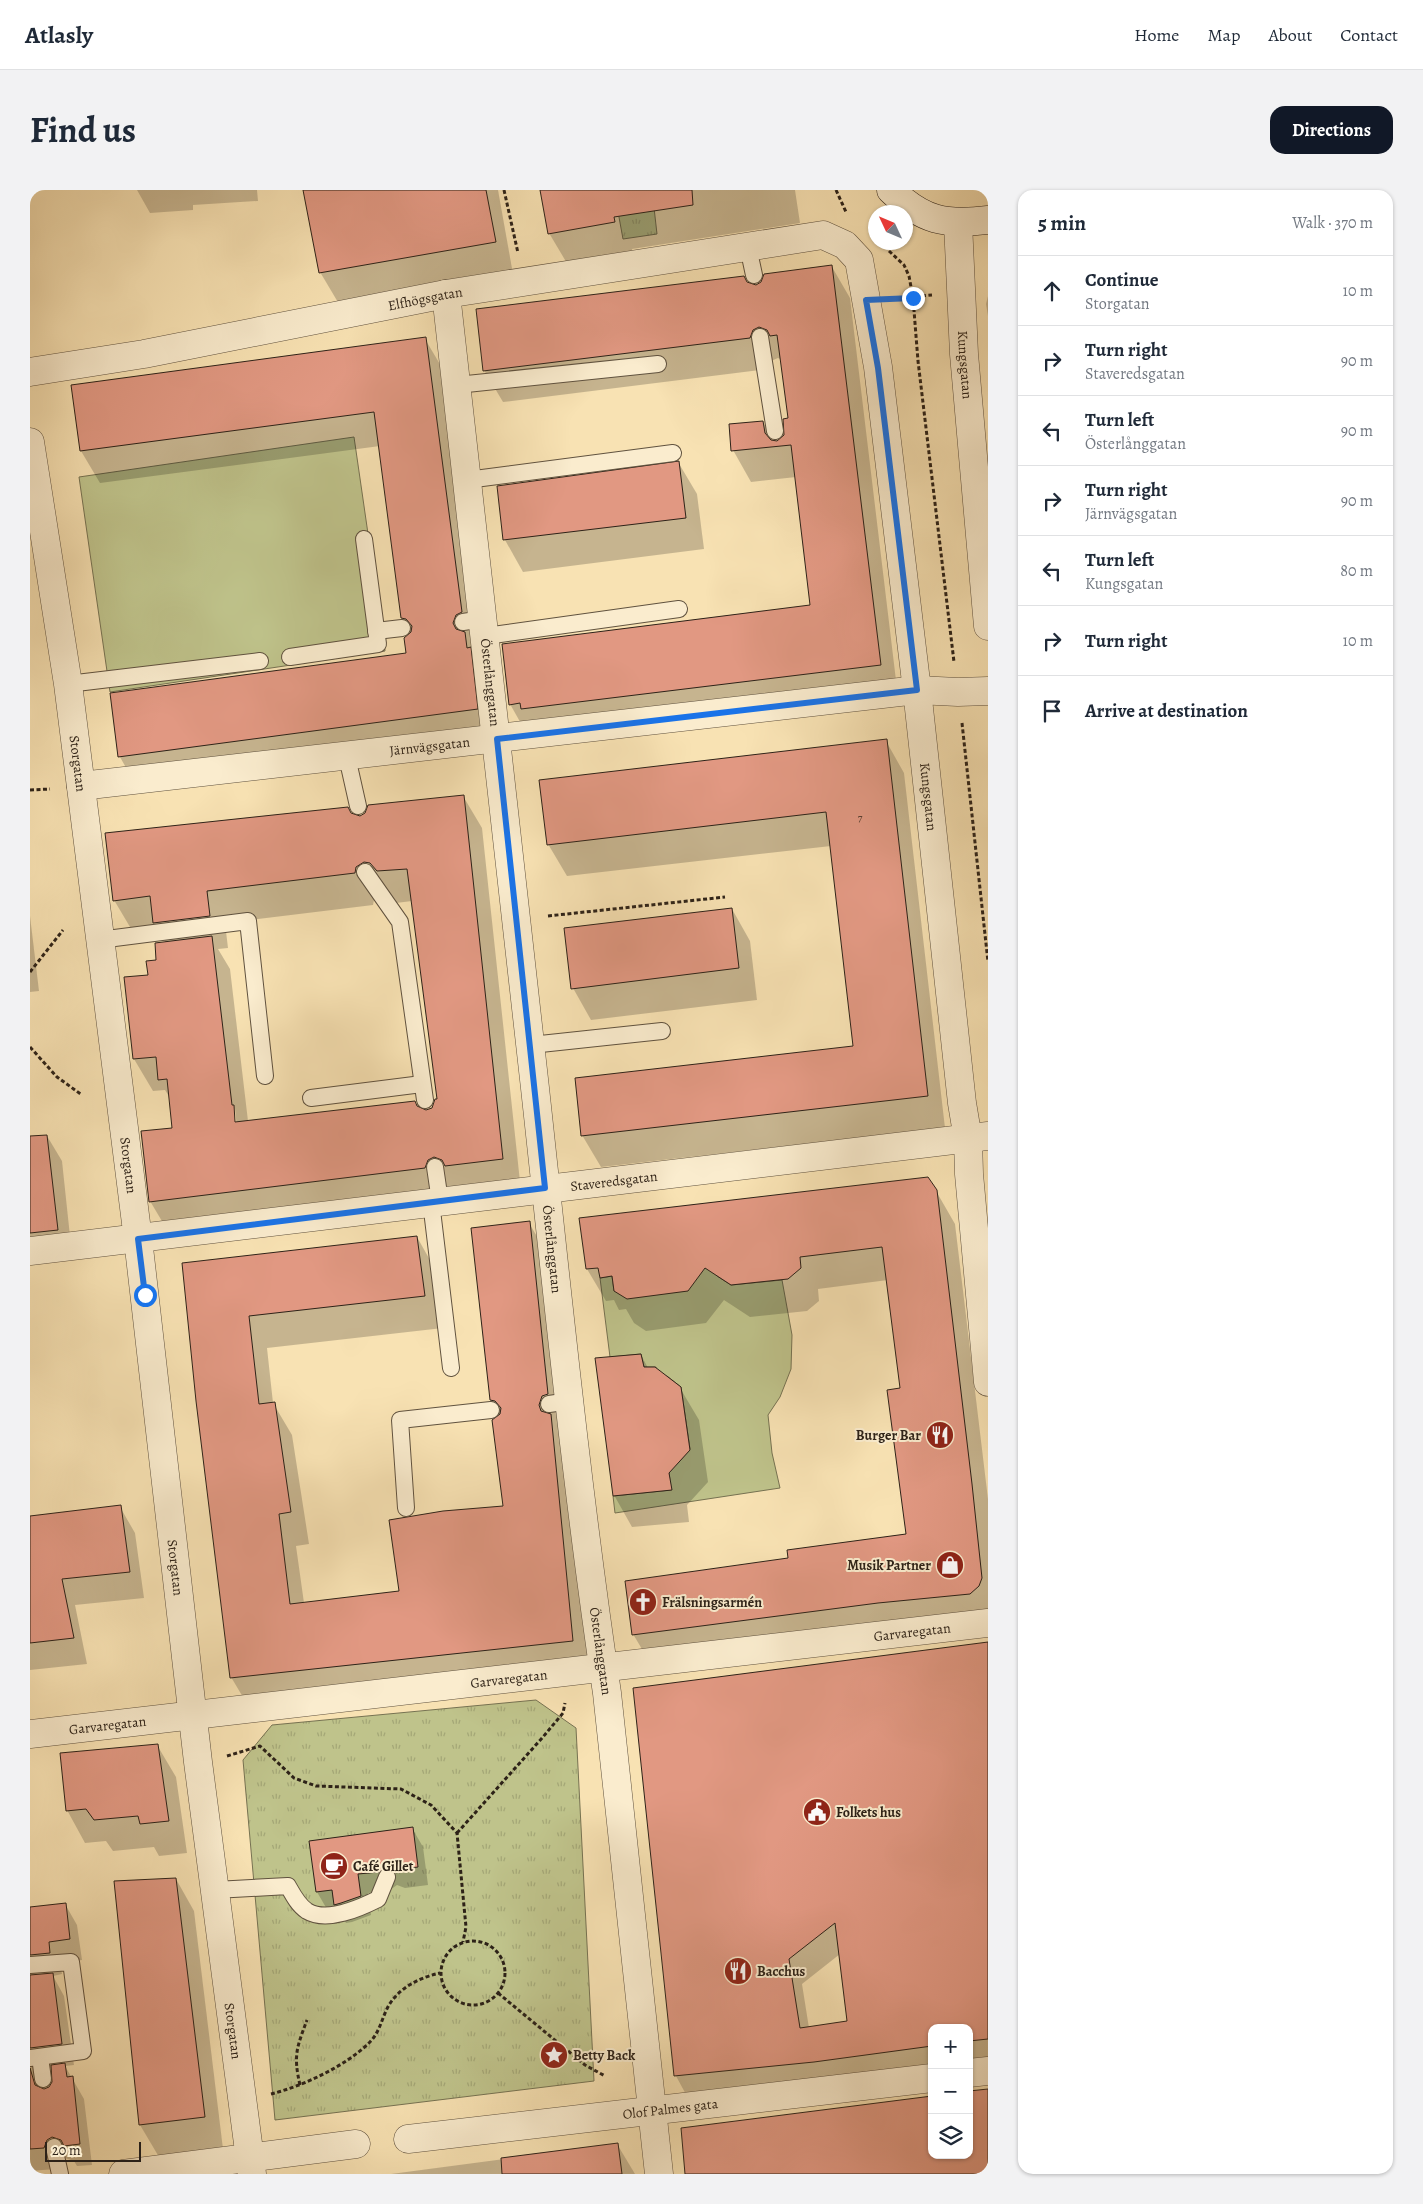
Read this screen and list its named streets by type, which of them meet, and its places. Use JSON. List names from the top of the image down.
{
  "streets": {
    "street": [
      "Elfhögsgatan",
      "Kungsgatan",
      "Österlånggatan",
      "Järnvägsgatan",
      "Storgatan",
      "Staveredsgatan",
      "Garvaregatan",
      "Olof Palmes gata"
    ]
  },
  "crossings": [
    ["Elfhögsgatan", "Kungsgatan"],
    ["Elfhögsgatan", "Österlånggatan"],
    ["Kungsgatan", "Järnvägsgatan"],
    ["Kungsgatan", "Staveredsgatan"],
    ["Österlånggatan", "Järnvägsgatan"],
    ["Österlånggatan", "Staveredsgatan"],
    ["Österlånggatan", "Garvaregatan"],
    ["Österlånggatan", "Olof Palmes gata"],
    ["Järnvägsgatan", "Storgatan"],
    ["Storgatan", "Staveredsgatan"],
    ["Storgatan", "Garvaregatan"]
  ],
  "places": {
    "restaurant": ["Burger Bar", "Bacchus"],
    "shop": ["Musik Partner"],
    "church": ["Frälsningsarmén"],
    "public building": ["Folkets hus"],
    "cafe": ["Café Gillet"],
    "place": ["Betty Back"]
  },
  "house_numbers": ["7"],
  "scale_bar": "20 m",
  "north": "top left",
  "page": {
    "header": "Atlasly",
    "nav": [
      "Home",
      "Map",
      "About",
      "Contact"
    ],
    "title": "Find us",
    "buttons": "Directions",
    "heading": ["5 min", "Walk · 370 m"],
    "list": [
      ["Continue", "Storgatan", "10 m"],
      ["Turn right", "Staveredsgatan", "90 m"],
      ["Turn left", "Österlånggatan", "90 m"],
      ["Turn right", "Järnvägsgatan", "90 m"],
      ["Turn left", "Kungsgatan", "80 m"],
      ["Turn right", "10 m"],
      "Arrive at destination"
    ],
    "map_buttons": ["+", "−"],
    "scale": "20 m"
  }
}
